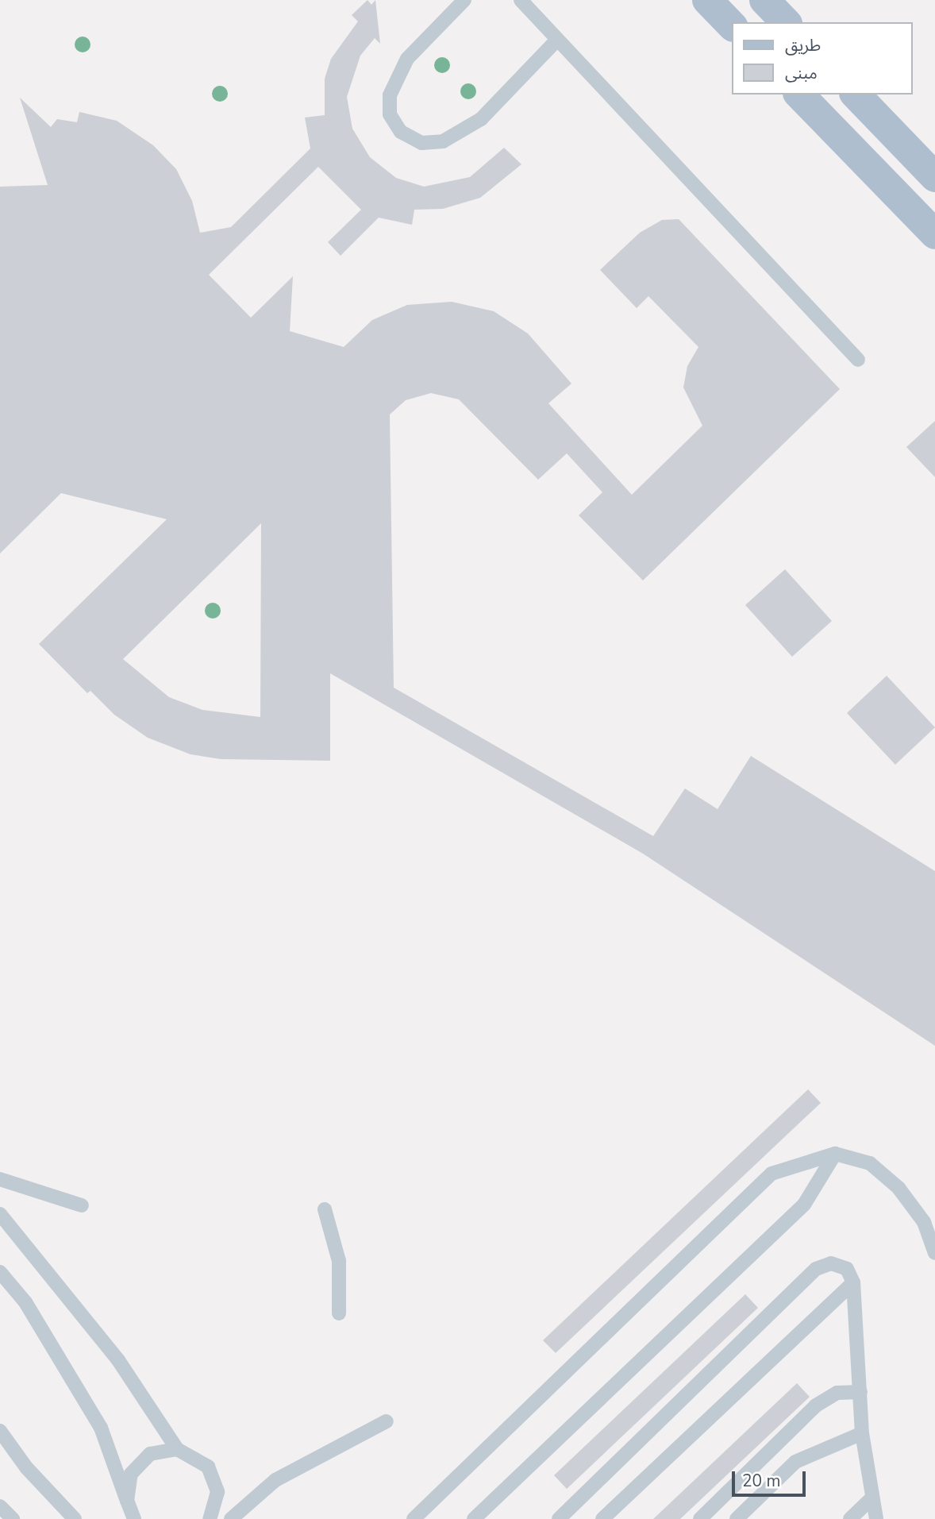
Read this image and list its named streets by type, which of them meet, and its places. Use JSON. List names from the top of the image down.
{
  "legend": ["طريق", "مبنى"],
  "scale_bar": "20 m"
}
